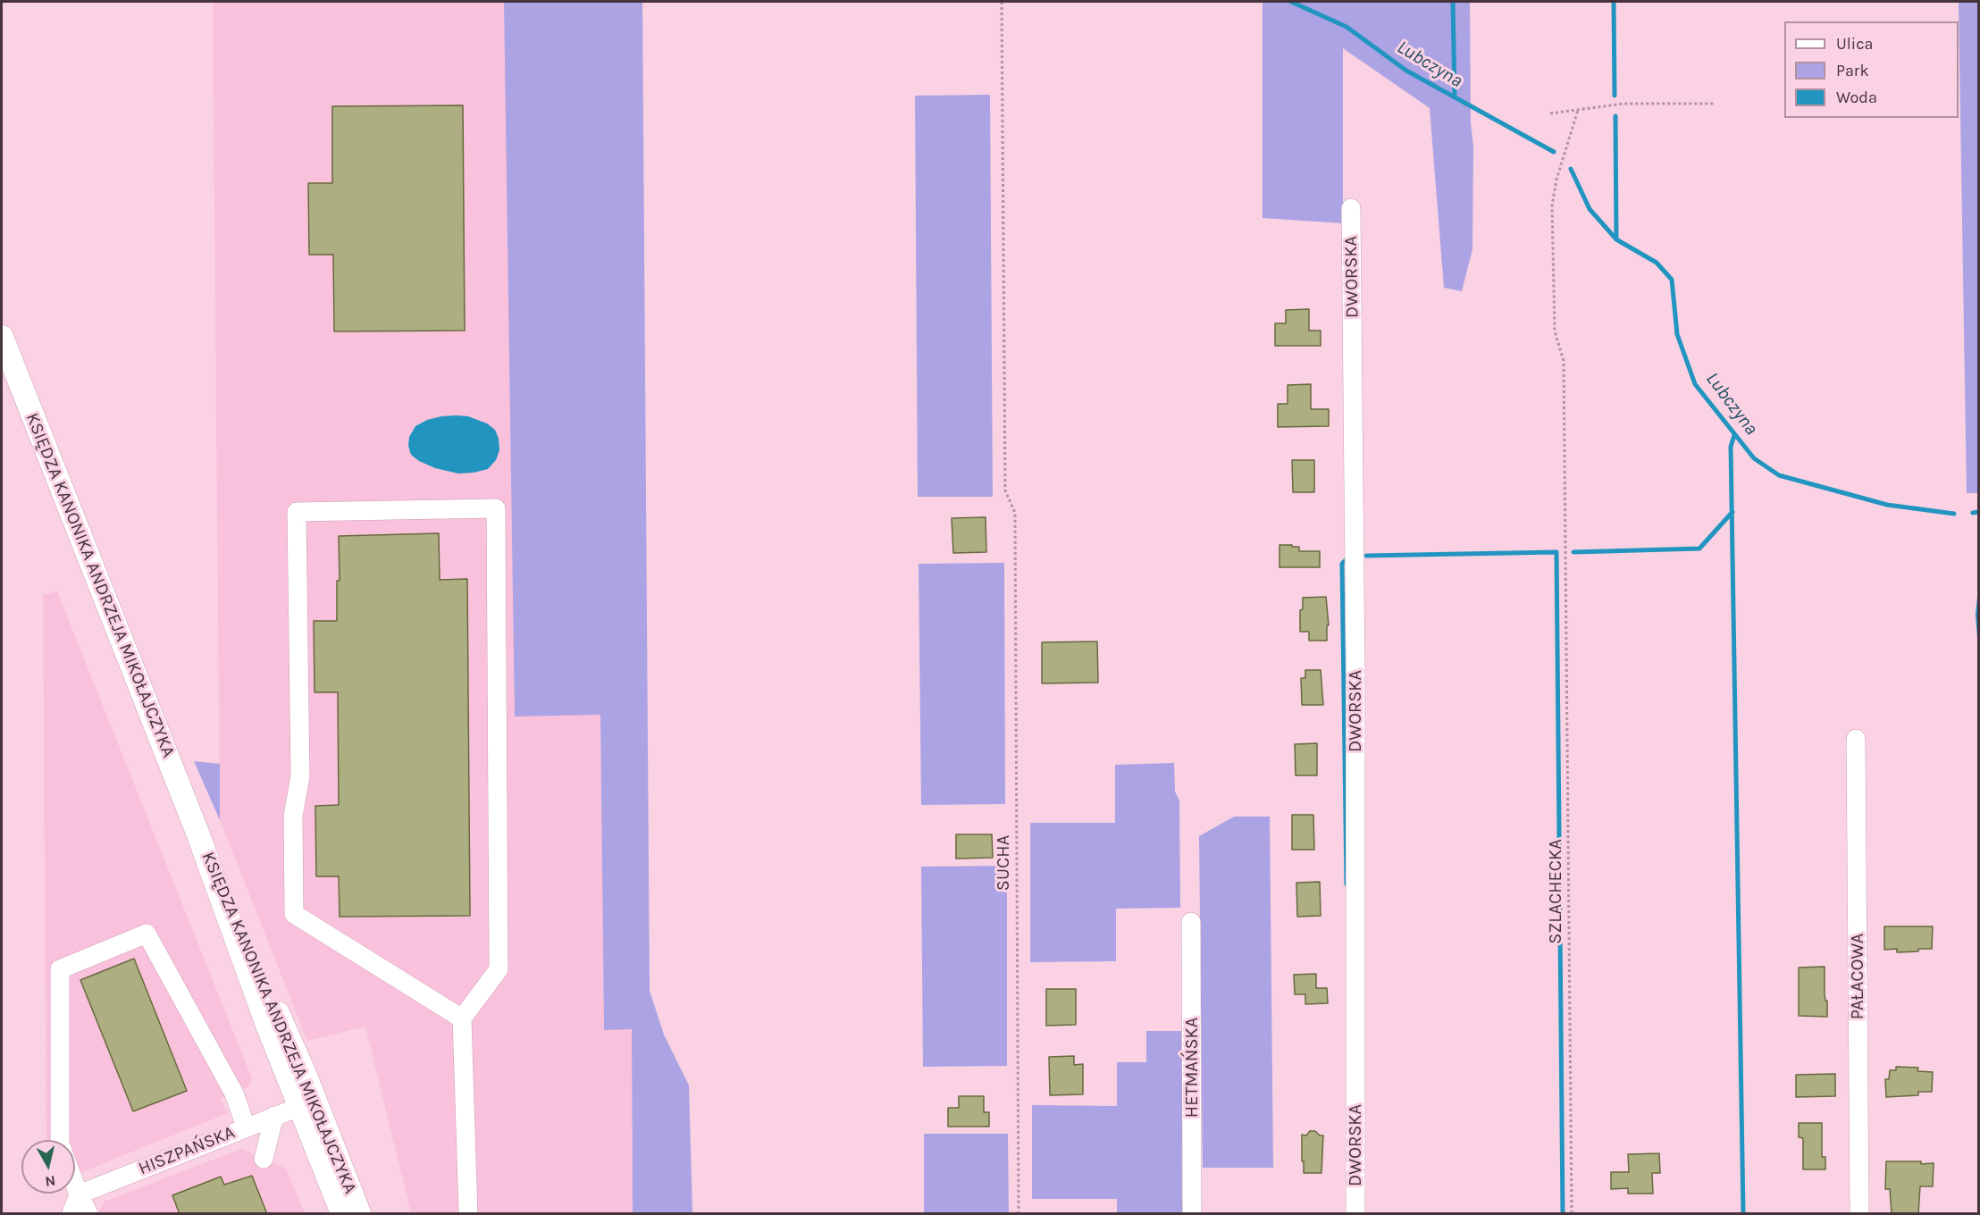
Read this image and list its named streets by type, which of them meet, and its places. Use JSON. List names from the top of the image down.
{
  "streets": {
    "main road": ["KSIĘDZA KANONIKA ANDRZEJA MIKOŁAJCZYKA"],
    "street": [
      "DWORSKA",
      "PAŁACOWA",
      "HETMAŃSKA",
      "HISZPAŃSKA"
    ],
    "path": ["SUCHA", "SZLACHECKA"]
  },
  "crossings": [
    ["KSIĘDZA KANONIKA ANDRZEJA MIKOŁAJCZYKA", "HISZPAŃSKA"]
  ],
  "water": ["Lubczyna"],
  "legend": ["Ulica", "Park", "Woda"],
  "north": "bottom"
}
